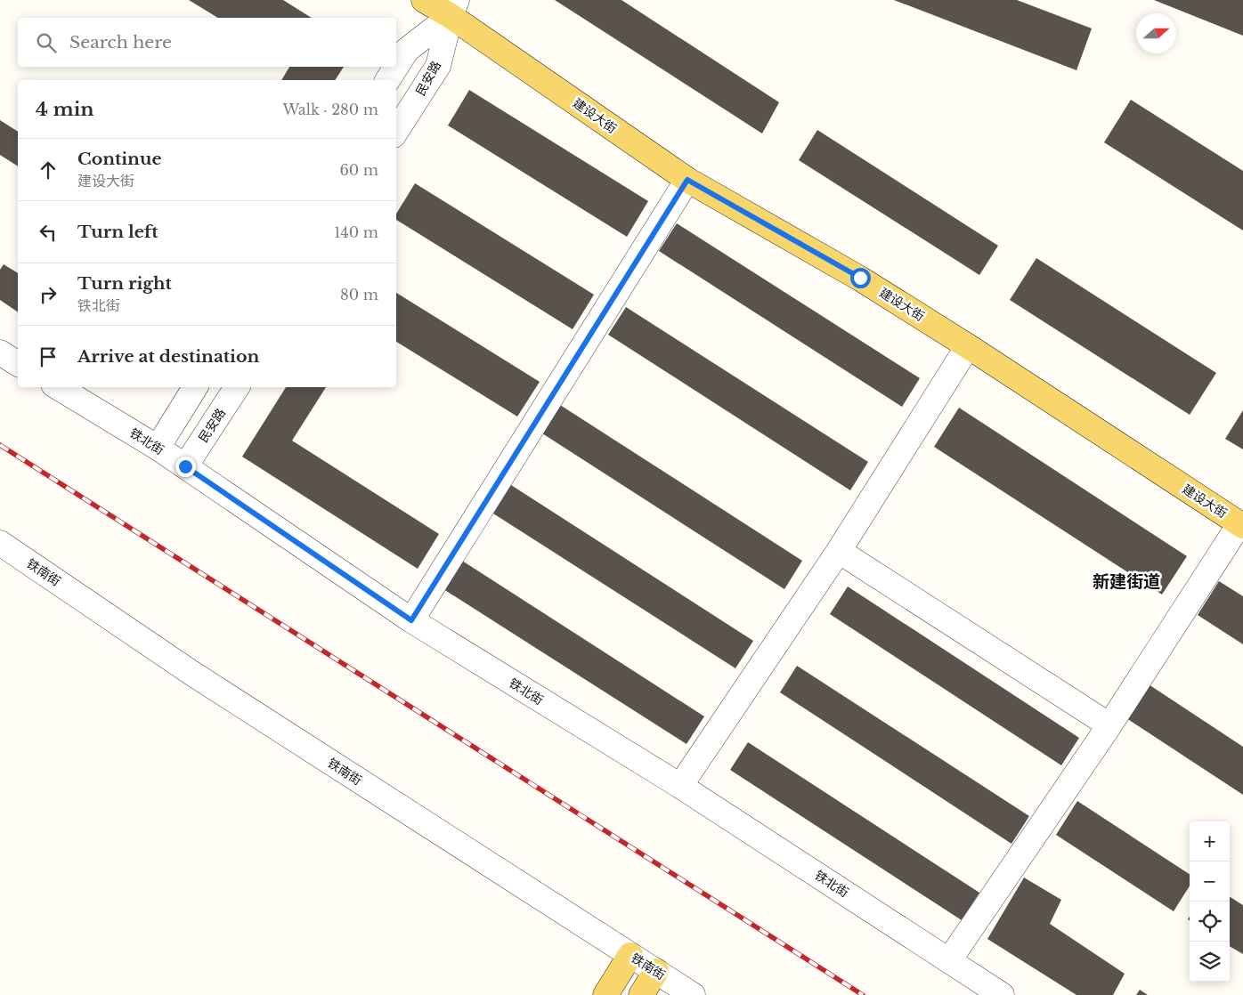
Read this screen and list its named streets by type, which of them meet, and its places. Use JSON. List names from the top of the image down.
{
  "streets": {
    "main road": ["建设大街"],
    "street": ["民安路", "铁北街", "铁南街"]
  },
  "crossings": [
    ["民安路", "建设大街"],
    ["民安路", "铁北街"]
  ],
  "districts": ["新建街道"],
  "north": "right",
  "page": {
    "search": "Search here",
    "heading": ["4 min", "Walk · 280 m"],
    "list": [
      ["Continue", "建设大街", "60 m"],
      ["Turn left", "140 m"],
      ["Turn right", "铁北街", "80 m"],
      "Arrive at destination"
    ],
    "map_buttons": ["+", "−"]
  }
}
